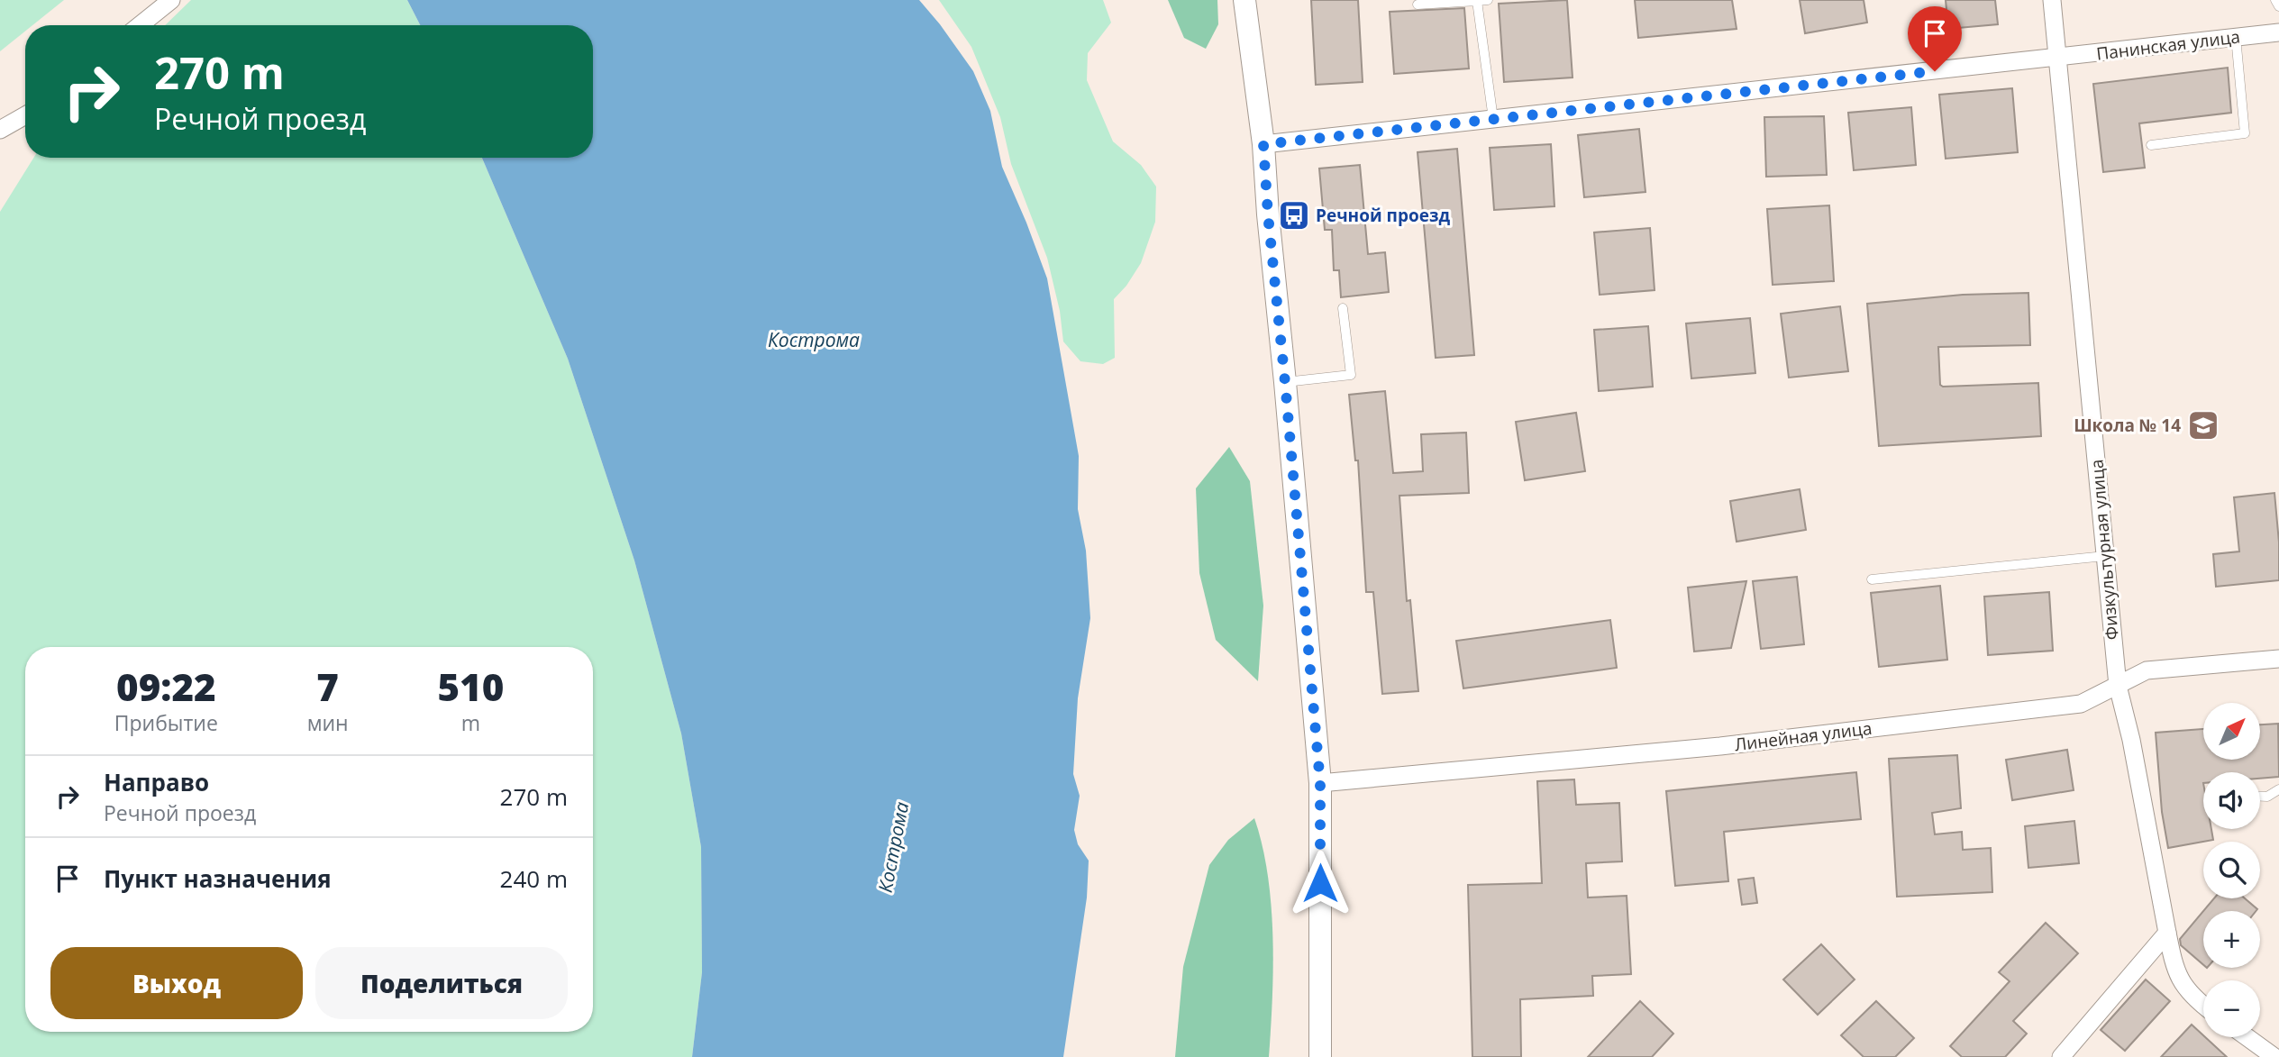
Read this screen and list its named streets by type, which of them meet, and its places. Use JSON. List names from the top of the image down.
{
  "streets": {
    "street": ["Панинская улица", "Физкультурная улица", "Линейная улица"]
  },
  "crossings": [
    ["Панинская улица", "Физкультурная улица"],
    ["Физкультурная улица", "Линейная улица"]
  ],
  "water": ["Кострома"],
  "places": {
    "bus stop": ["Речной проезд"],
    "school or university": ["Школа № 14"]
  },
  "north": "top right",
  "page": {
    "turn": ["270 m", "Речной проезд"],
    "eta": [
      "09:22",
      "Прибытие",
      "7",
      "мин",
      "510",
      "m"
    ],
    "map_buttons": ["+", "−"],
    "list": [
      {
        "name": "Направо",
        "note": "Речной проезд",
        "value": "270 m"
      },
      {
        "name": "Пункт назначения",
        "value": "240 m"
      }
    ],
    "buttons": ["Выход", "Поделиться"]
  }
}
